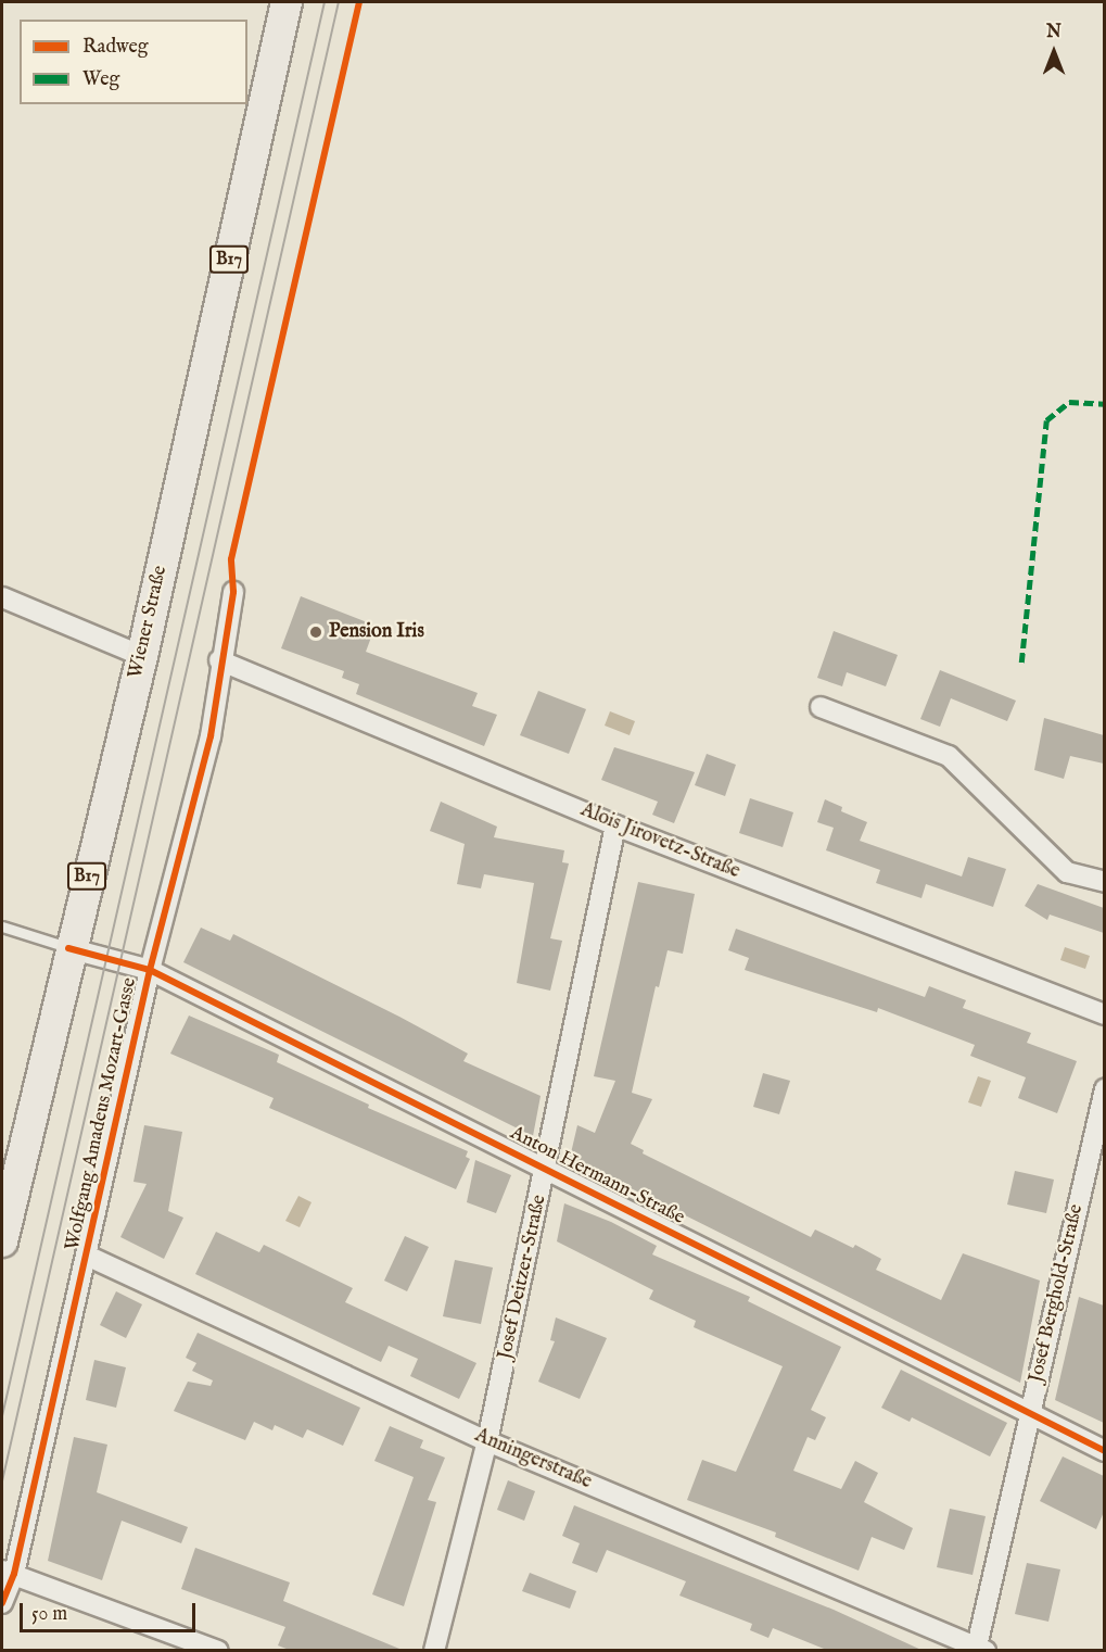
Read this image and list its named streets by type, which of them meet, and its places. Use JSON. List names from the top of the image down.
{
  "streets": {
    "main road": ["B17", "Wiener Straße"],
    "street": [
      "Alois Jirovetz-Straße",
      "Wolfgang Amadeus Mozart-Gasse",
      "Anton Hermann-Straße",
      "Josef Deitzer-Straße",
      "Josef Berghold-Straße",
      "Anningerstraße"
    ]
  },
  "crossings": [
    ["Wiener Straße", "Anton Hermann-Straße"],
    ["Alois Jirovetz-Straße", "Wolfgang Amadeus Mozart-Gasse"],
    ["Alois Jirovetz-Straße", "Josef Deitzer-Straße"],
    ["Wolfgang Amadeus Mozart-Gasse", "Anton Hermann-Straße"],
    ["Wolfgang Amadeus Mozart-Gasse", "Anningerstraße"],
    ["Anton Hermann-Straße", "Josef Deitzer-Straße"],
    ["Anton Hermann-Straße", "Josef Berghold-Straße"],
    ["Josef Deitzer-Straße", "Anningerstraße"],
    ["Josef Berghold-Straße", "Anningerstraße"]
  ],
  "places": ["Pension Iris"],
  "legend": ["Radweg", "Weg"],
  "scale_bar": "50 m",
  "north": "top"
}
